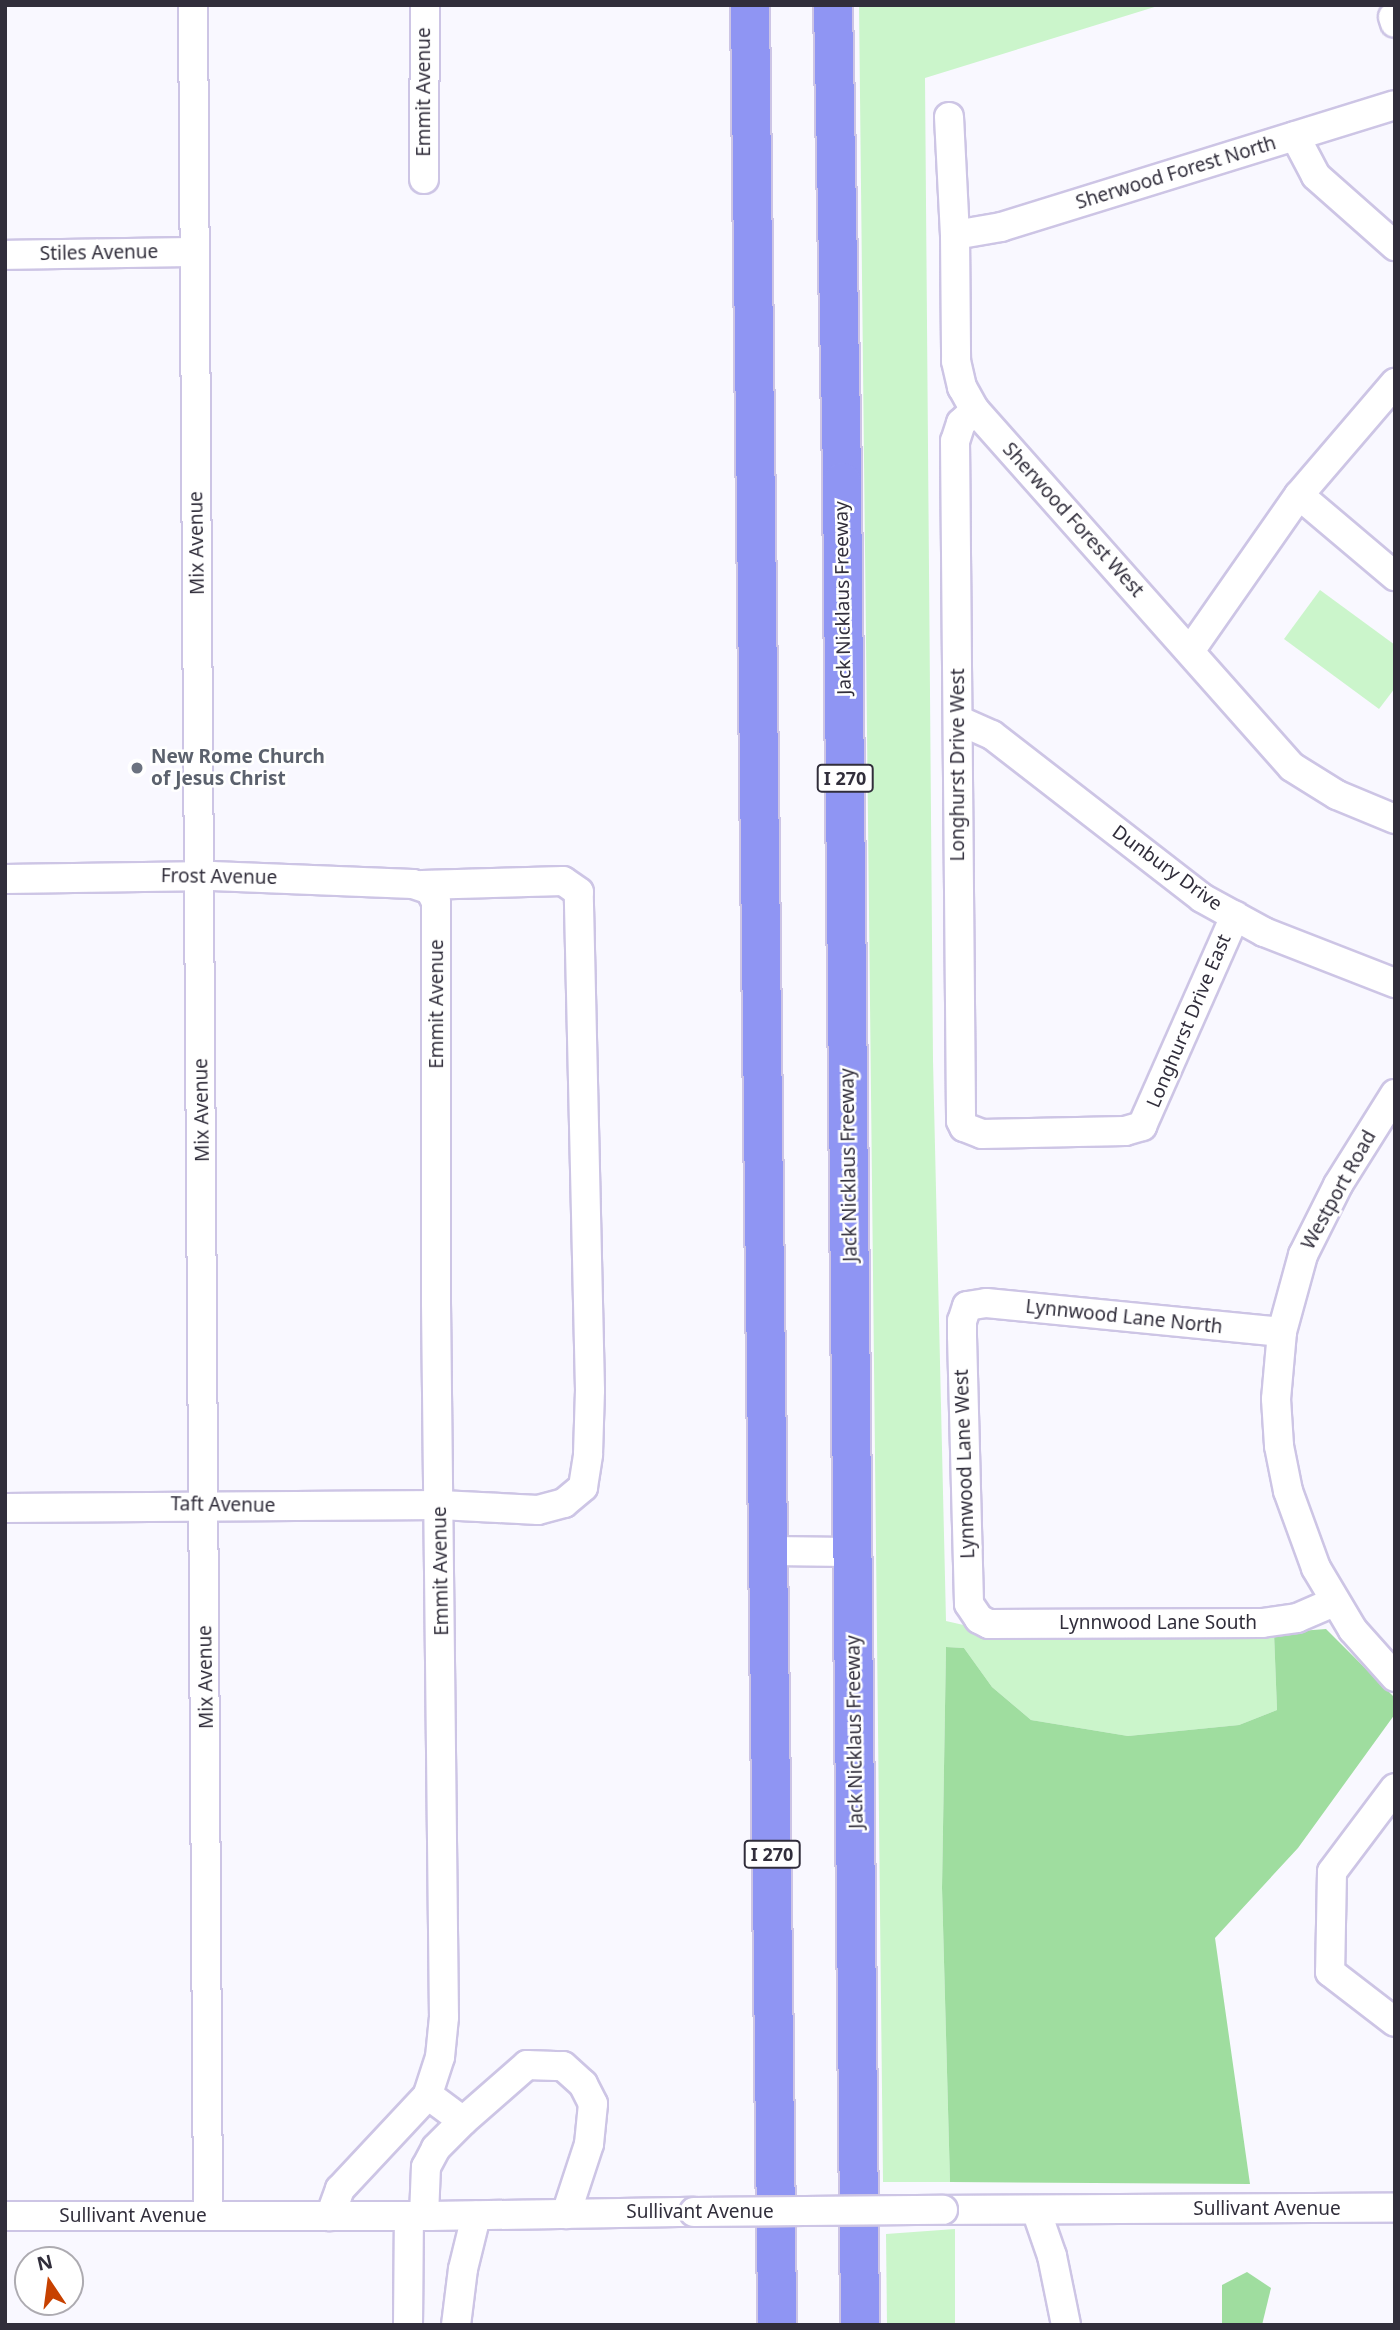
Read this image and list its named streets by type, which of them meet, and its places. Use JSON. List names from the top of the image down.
{
  "streets": {
    "highway": ["Jack Nicklaus Freeway", "I 270"],
    "street": [
      "Emmit Avenue",
      "Sherwood Forest North",
      "Stiles Avenue",
      "Sherwood Forest West",
      "Mix Avenue",
      "Longhurst Drive West",
      "Dunbury Drive",
      "Frost Avenue",
      "Longhurst Drive East",
      "Westport Road",
      "Lynnwood Lane North",
      "Lynnwood Lane West",
      "Taft Avenue",
      "Lynnwood Lane South",
      "Sullivant Avenue"
    ]
  },
  "crossings": [
    ["Emmit Avenue", "Frost Avenue"],
    ["Emmit Avenue", "Taft Avenue"],
    ["Emmit Avenue", "Sullivant Avenue"],
    ["Sherwood Forest North", "Sherwood Forest West"],
    ["Stiles Avenue", "Mix Avenue"],
    ["Sherwood Forest West", "Longhurst Drive West"],
    ["Mix Avenue", "Frost Avenue"],
    ["Mix Avenue", "Taft Avenue"],
    ["Mix Avenue", "Sullivant Avenue"],
    ["Longhurst Drive West", "Dunbury Drive"],
    ["Longhurst Drive West", "Longhurst Drive East"],
    ["Dunbury Drive", "Longhurst Drive East"],
    ["Frost Avenue", "Taft Avenue"],
    ["Westport Road", "Lynnwood Lane North"],
    ["Westport Road", "Lynnwood Lane South"],
    ["Lynnwood Lane North", "Lynnwood Lane West"],
    ["Lynnwood Lane West", "Lynnwood Lane South"]
  ],
  "places": ["New Rome Church of Jesus Christ"],
  "north": "top"
}
